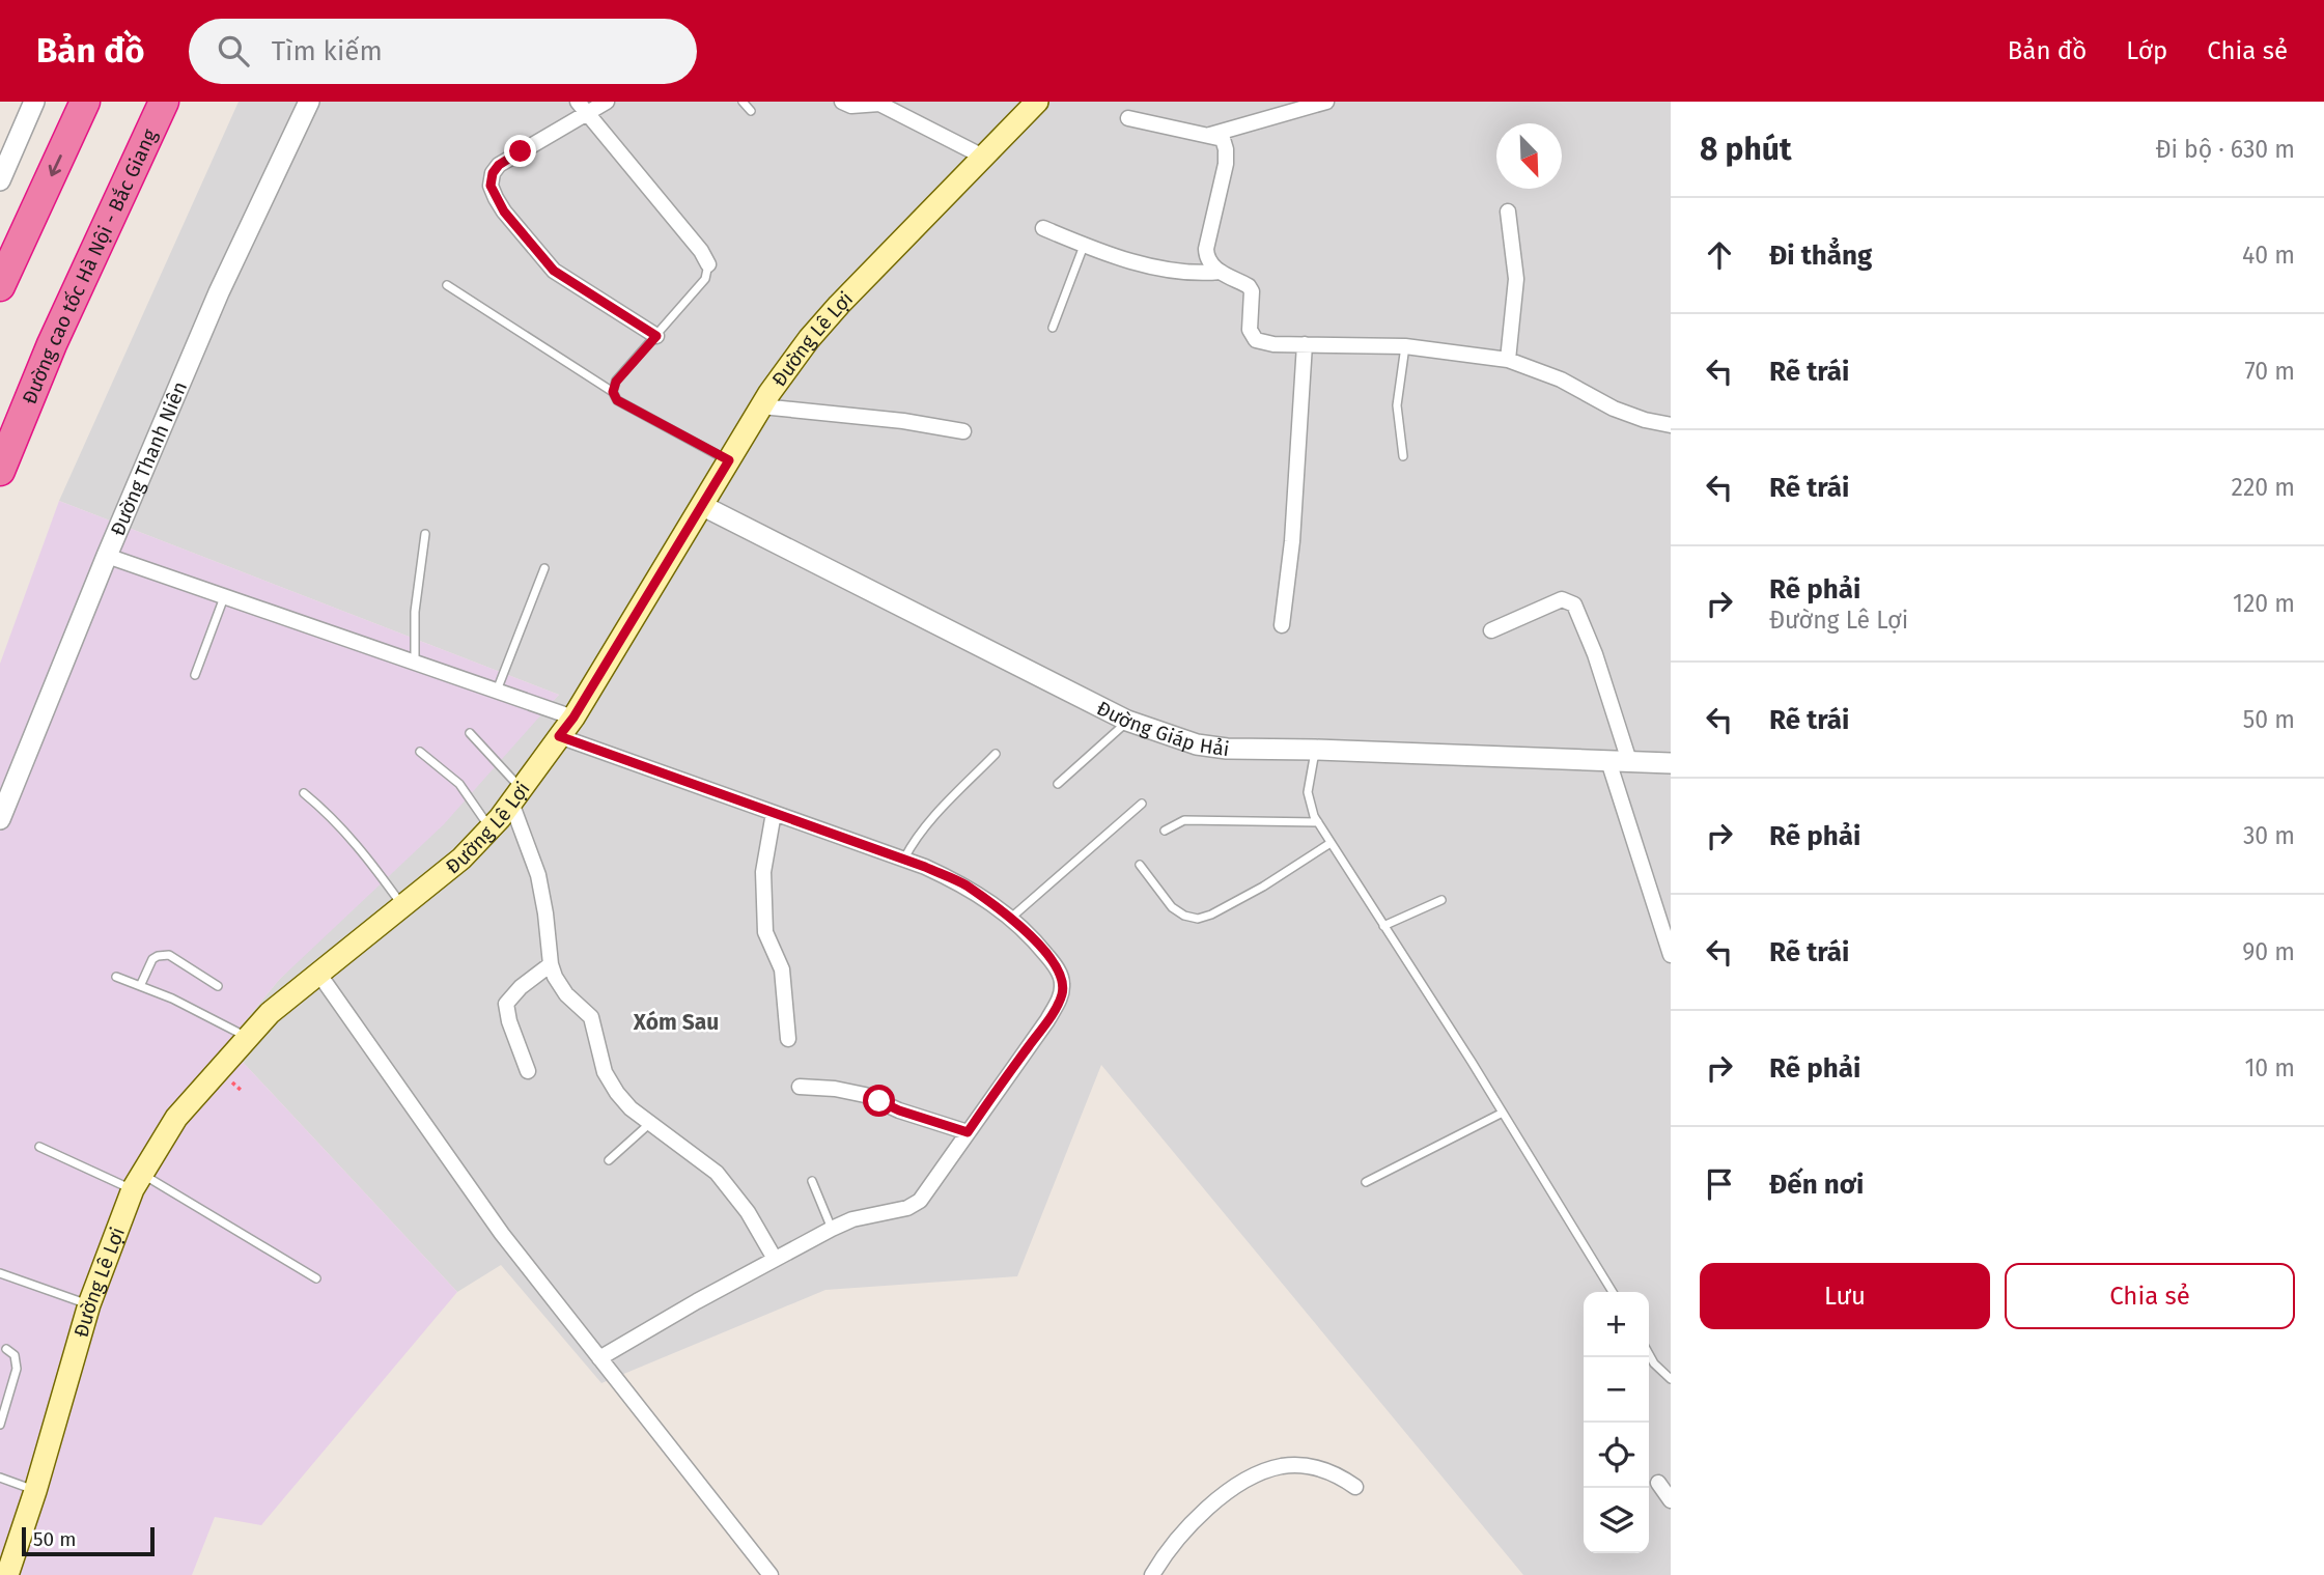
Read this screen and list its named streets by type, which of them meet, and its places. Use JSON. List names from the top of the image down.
{
  "streets": {
    "highway": ["Đường cao tốc Hà Nội - Bắc Giang"],
    "main road": ["Đường Lê Lợi"],
    "street": ["Đường Thanh Niên", "Đường Giáp Hải"]
  },
  "crossings": [
    ["Đường Lê Lợi", "Đường Giáp Hải"]
  ],
  "districts": ["Xóm Sau"],
  "scale_bar": "50 m",
  "north": "bottom right",
  "page": {
    "header": "Bản đồ",
    "search": "Tìm kiếm",
    "nav": ["Bản đồ", "Lớp", "Chia sẻ"],
    "heading": ["8 phút", "Đi bộ · 630 m"],
    "list": [
      ["Đi thẳng", "40 m"],
      ["Rẽ trái", "70 m"],
      ["Rẽ trái", "220 m"],
      ["Rẽ phải", "Đường Lê Lợi", "120 m"],
      ["Rẽ trái", "50 m"],
      ["Rẽ phải", "30 m"],
      ["Rẽ trái", "90 m"],
      ["Rẽ phải", "10 m"],
      "Đến nơi"
    ],
    "buttons": ["Lưu", "Chia sẻ"],
    "map_buttons": ["+", "−"],
    "scale": "50 m"
  }
}
